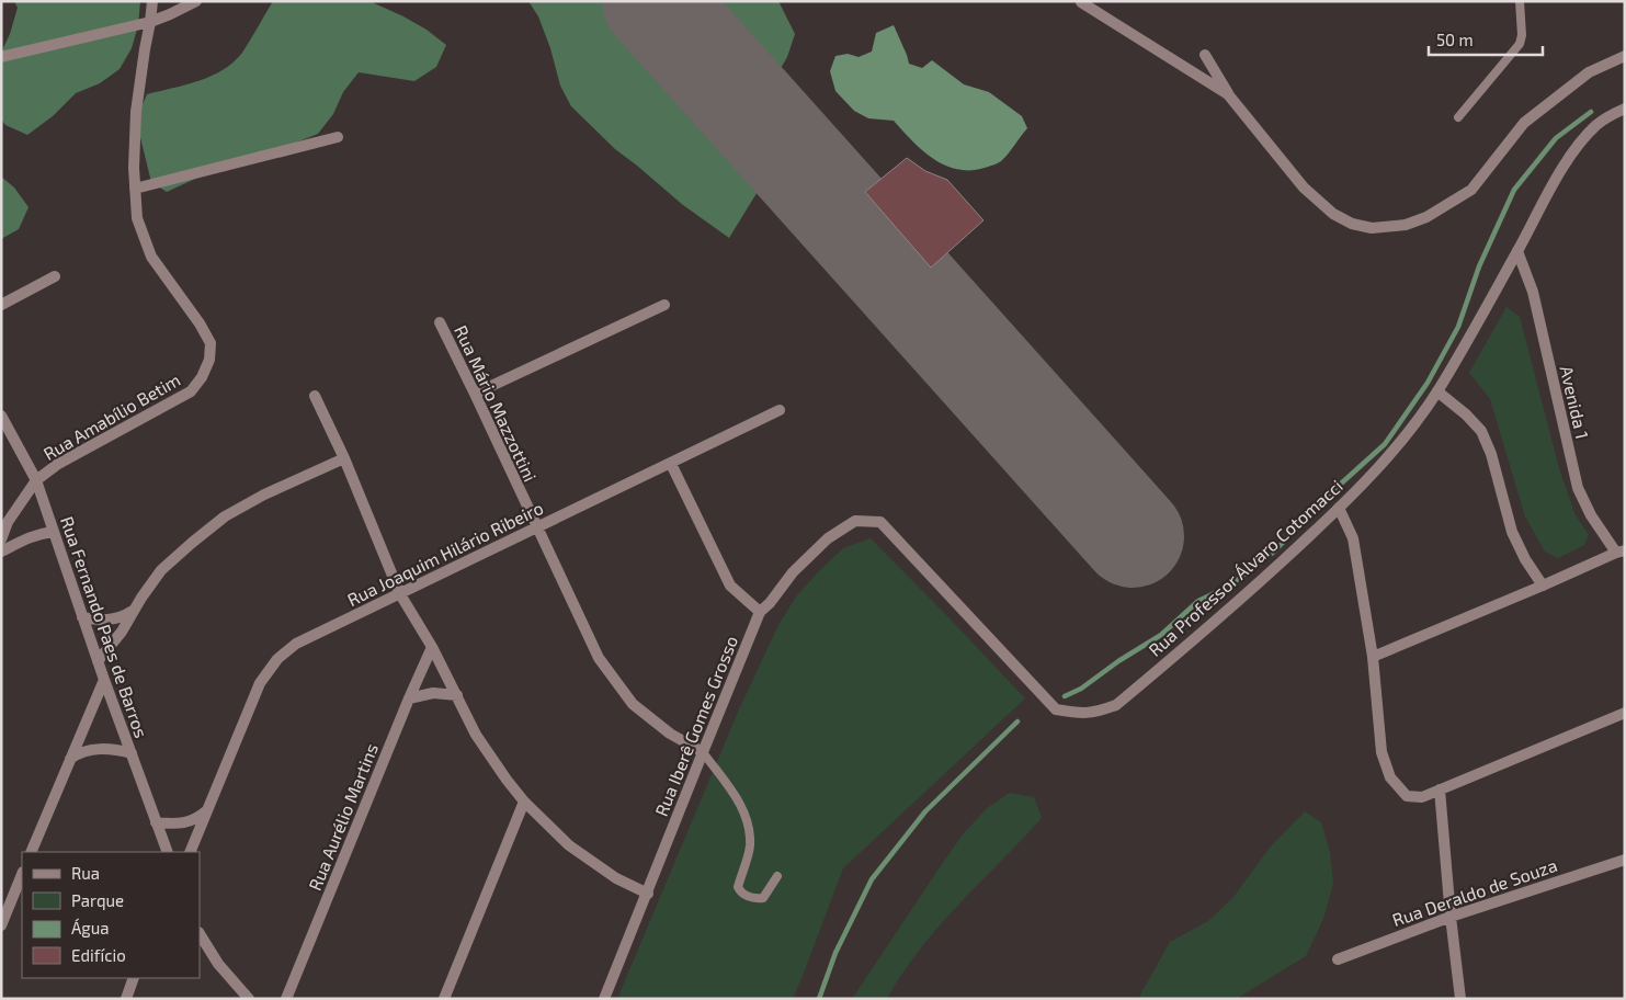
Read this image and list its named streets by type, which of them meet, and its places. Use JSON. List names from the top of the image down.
{
  "streets": {
    "street": [
      "Avenida 1",
      "Rua Mário Mazzottini",
      "Rua Amabílio Betim",
      "Rua Joaquim Hilário Ribeiro",
      "Rua Professor Álvaro Cotomacci",
      "Rua Fernando Paes de Barros",
      "Rua Iberê Gomes Grosso",
      "Rua Aurélio Martins",
      "Rua Deraldo de Souza"
    ]
  },
  "crossings": [
    ["Avenida 1", "Rua Professor Álvaro Cotomacci"],
    ["Rua Mário Mazzottini", "Rua Joaquim Hilário Ribeiro"],
    ["Rua Mário Mazzottini", "Rua Iberê Gomes Grosso"],
    ["Rua Amabílio Betim", "Rua Fernando Paes de Barros"],
    ["Rua Professor Álvaro Cotomacci", "Rua Iberê Gomes Grosso"]
  ],
  "legend": [
    "Rua",
    "Parque",
    "Água",
    "Edifício"
  ],
  "scale_bar": "50 m"
}
